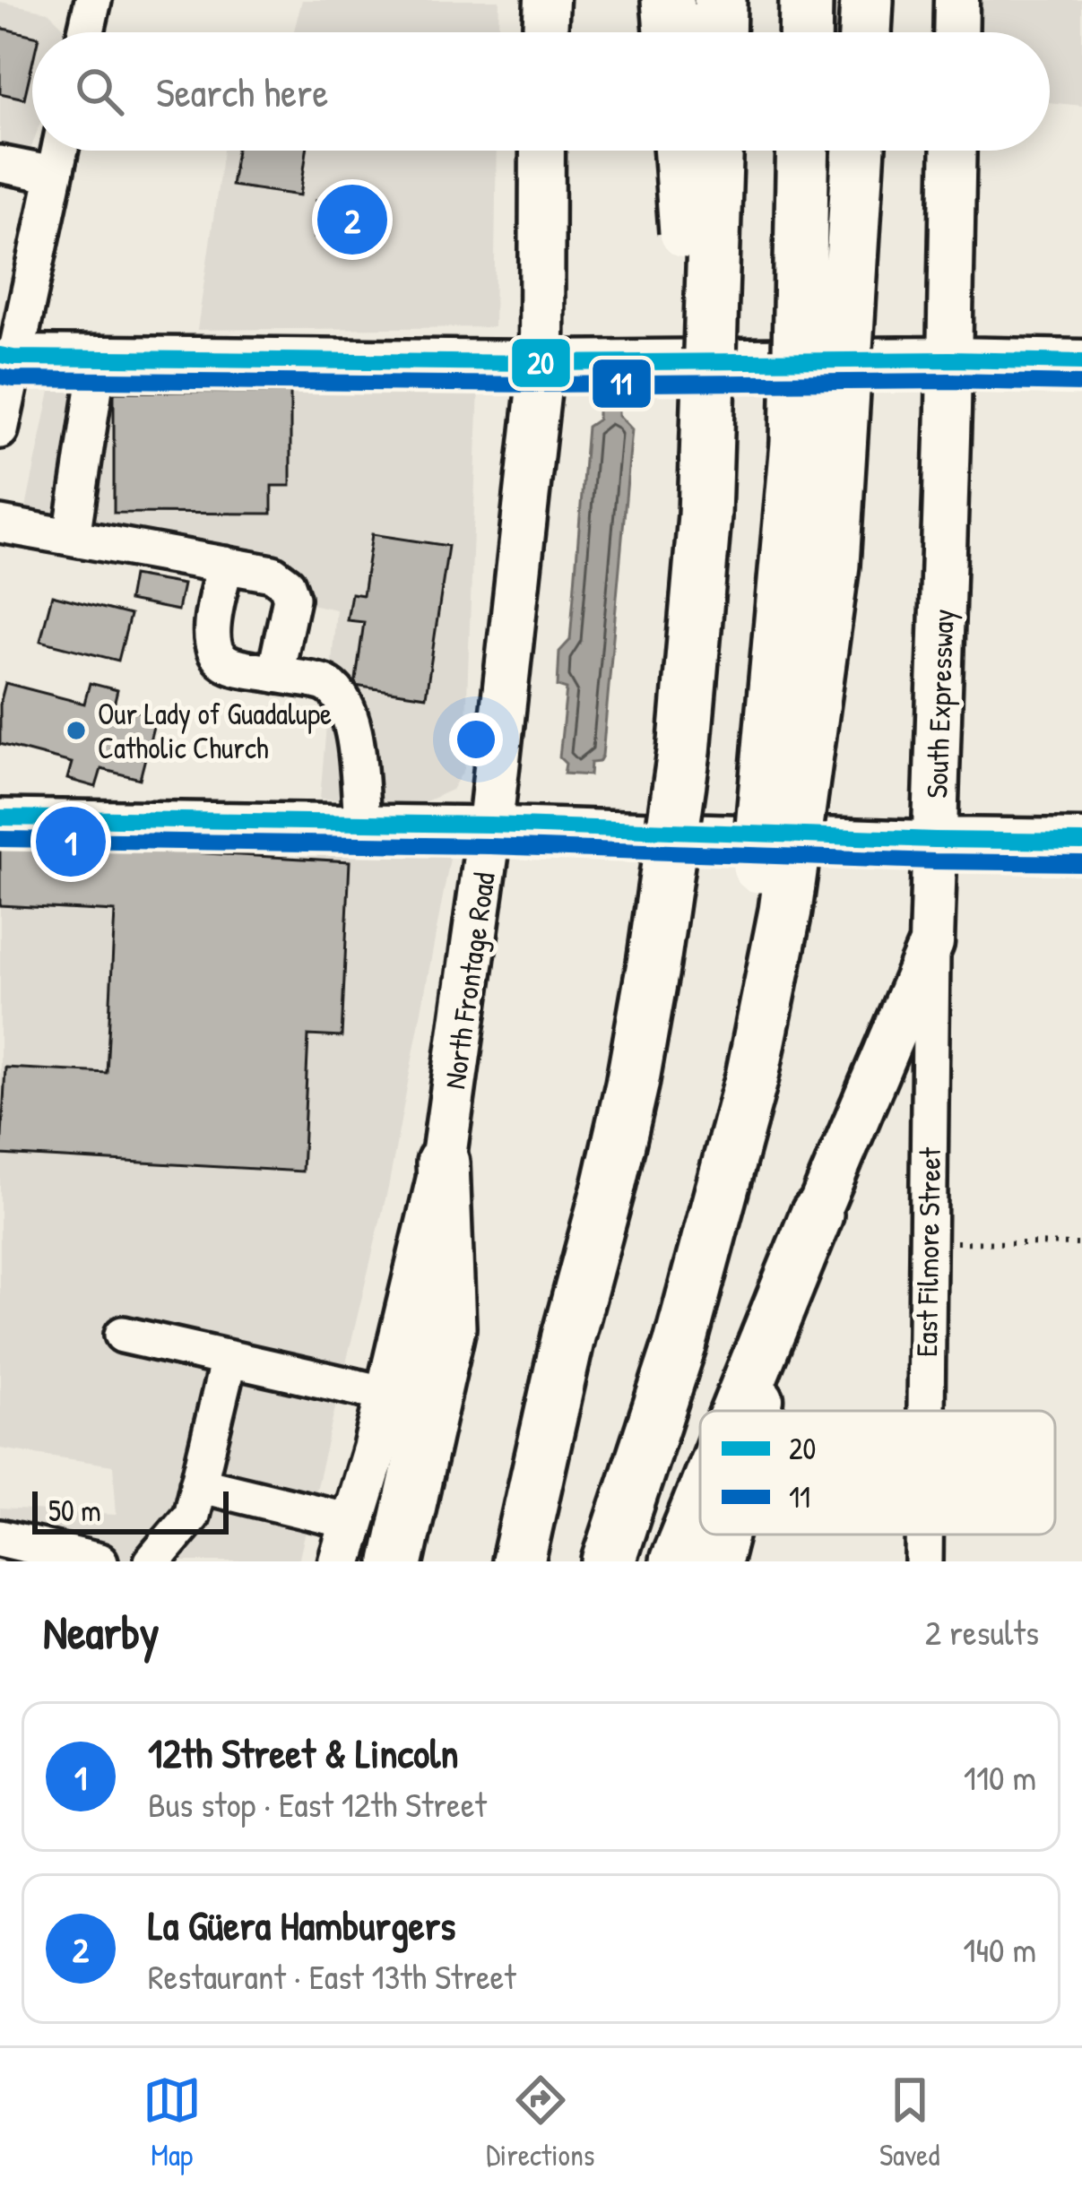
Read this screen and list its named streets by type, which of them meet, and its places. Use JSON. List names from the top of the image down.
{
  "streets": {
    "main road": ["South Expressway", "North Frontage Road"],
    "street": ["East Filmore Street"]
  },
  "crossings": [
    ["South Expressway", "East Filmore Street"]
  ],
  "places": ["Our Lady of Guadalupe Catholic Church"],
  "lines": ["transit line 20", "transit line 11"],
  "legend": ["20", "11"],
  "scale_bar": "50 m",
  "page": {
    "search": "Search here",
    "pins": ["2", "1"],
    "scale": "50 m",
    "heading": ["Nearby", "2 results"],
    "list": [
      {
        "mark": "1",
        "name": "12th Street & Lincoln",
        "note": "Bus stop · East 12th Street",
        "value": "110 m"
      },
      {
        "mark": "2",
        "name": "La Güera Hamburgers",
        "note": "Restaurant · East 13th Street",
        "value": "140 m"
      }
    ],
    "nav": ["Map", "Directions", "Saved"]
  }
}
